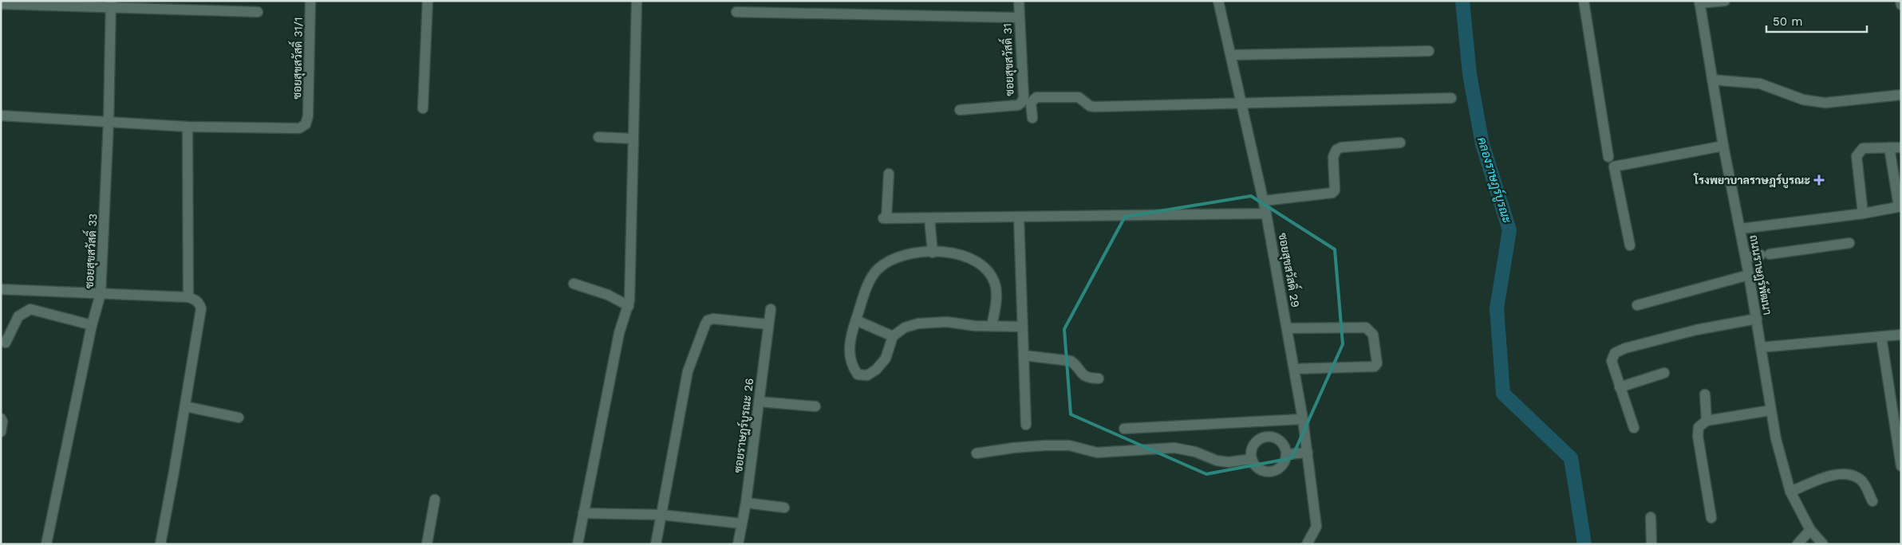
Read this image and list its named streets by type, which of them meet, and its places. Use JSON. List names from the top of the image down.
{
  "streets": {
    "street": [
      "ซอยสุขสวัสดิ์ 31/1",
      "ซอยสุขสวัสดิ์ 31",
      "ซอยสุขสวัสดิ์ 33",
      "ซอยสุขสวัสดิ์ 29",
      "ถนนราษฎร์พัฒนา",
      "ซอยราษฎร์บูรณะ 26"
    ]
  },
  "water": ["คลองราษฎร์บูรณะ"],
  "places": {
    "health": ["โรงพยาบาลราษฎร์บูรณะ"]
  },
  "scale_bar": "50 m"
}
